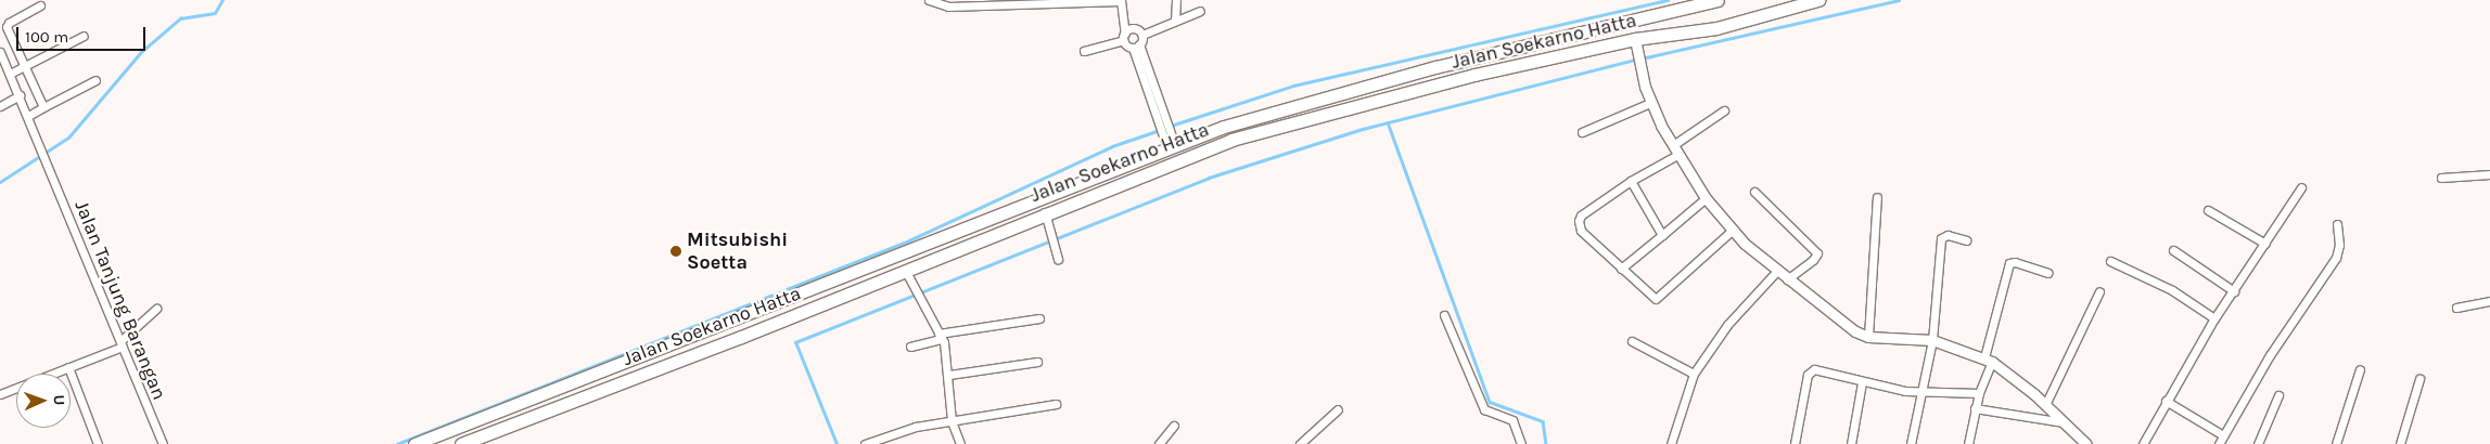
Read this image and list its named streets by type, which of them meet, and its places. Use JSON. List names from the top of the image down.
{
  "streets": {
    "highway": ["Jalan Soekarno Hatta"],
    "street": ["Jalan Tanjung Barangan"]
  },
  "places": ["Mitsubishi Soetta"],
  "scale_bar": "100 m",
  "north": "right"
}
